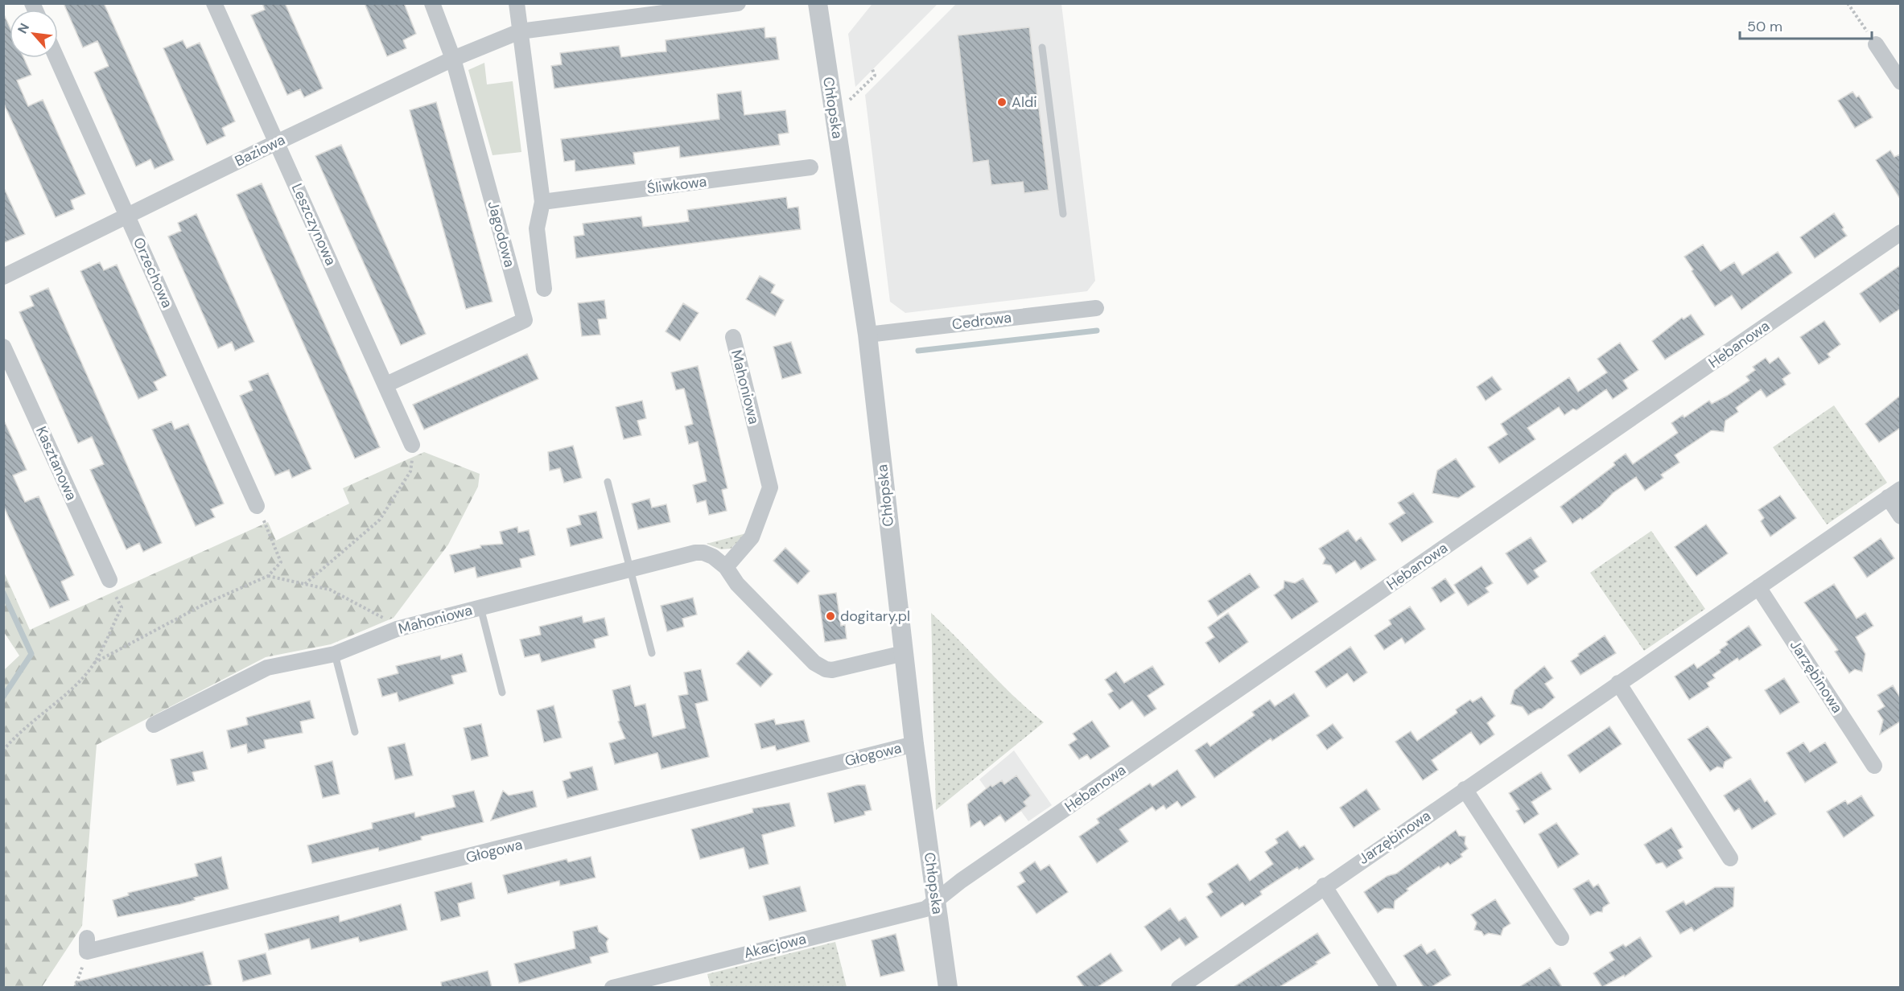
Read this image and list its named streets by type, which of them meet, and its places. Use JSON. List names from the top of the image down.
{
  "streets": {
    "street": [
      "Chłopska",
      "Baziowa",
      "Śliwkowa",
      "Leszczynowa",
      "Jagodowa",
      "Orzechowa",
      "Cedrowa",
      "Hebanowa",
      "Mahoniowa",
      "Kasztanowa",
      "Jarzębinowa",
      "Głogowa",
      "Akacjowa"
    ]
  },
  "crossings": [
    ["Chłopska", "Cedrowa"],
    ["Chłopska", "Hebanowa"],
    ["Chłopska", "Mahoniowa"],
    ["Chłopska", "Głogowa"],
    ["Chłopska", "Akacjowa"],
    ["Baziowa", "Leszczynowa"],
    ["Baziowa", "Jagodowa"],
    ["Baziowa", "Orzechowa"],
    ["Leszczynowa", "Jagodowa"],
    ["Hebanowa", "Akacjowa"]
  ],
  "places": ["Aldi", "dogitary.pl"],
  "scale_bar": "50 m",
  "north": "top left"
}
